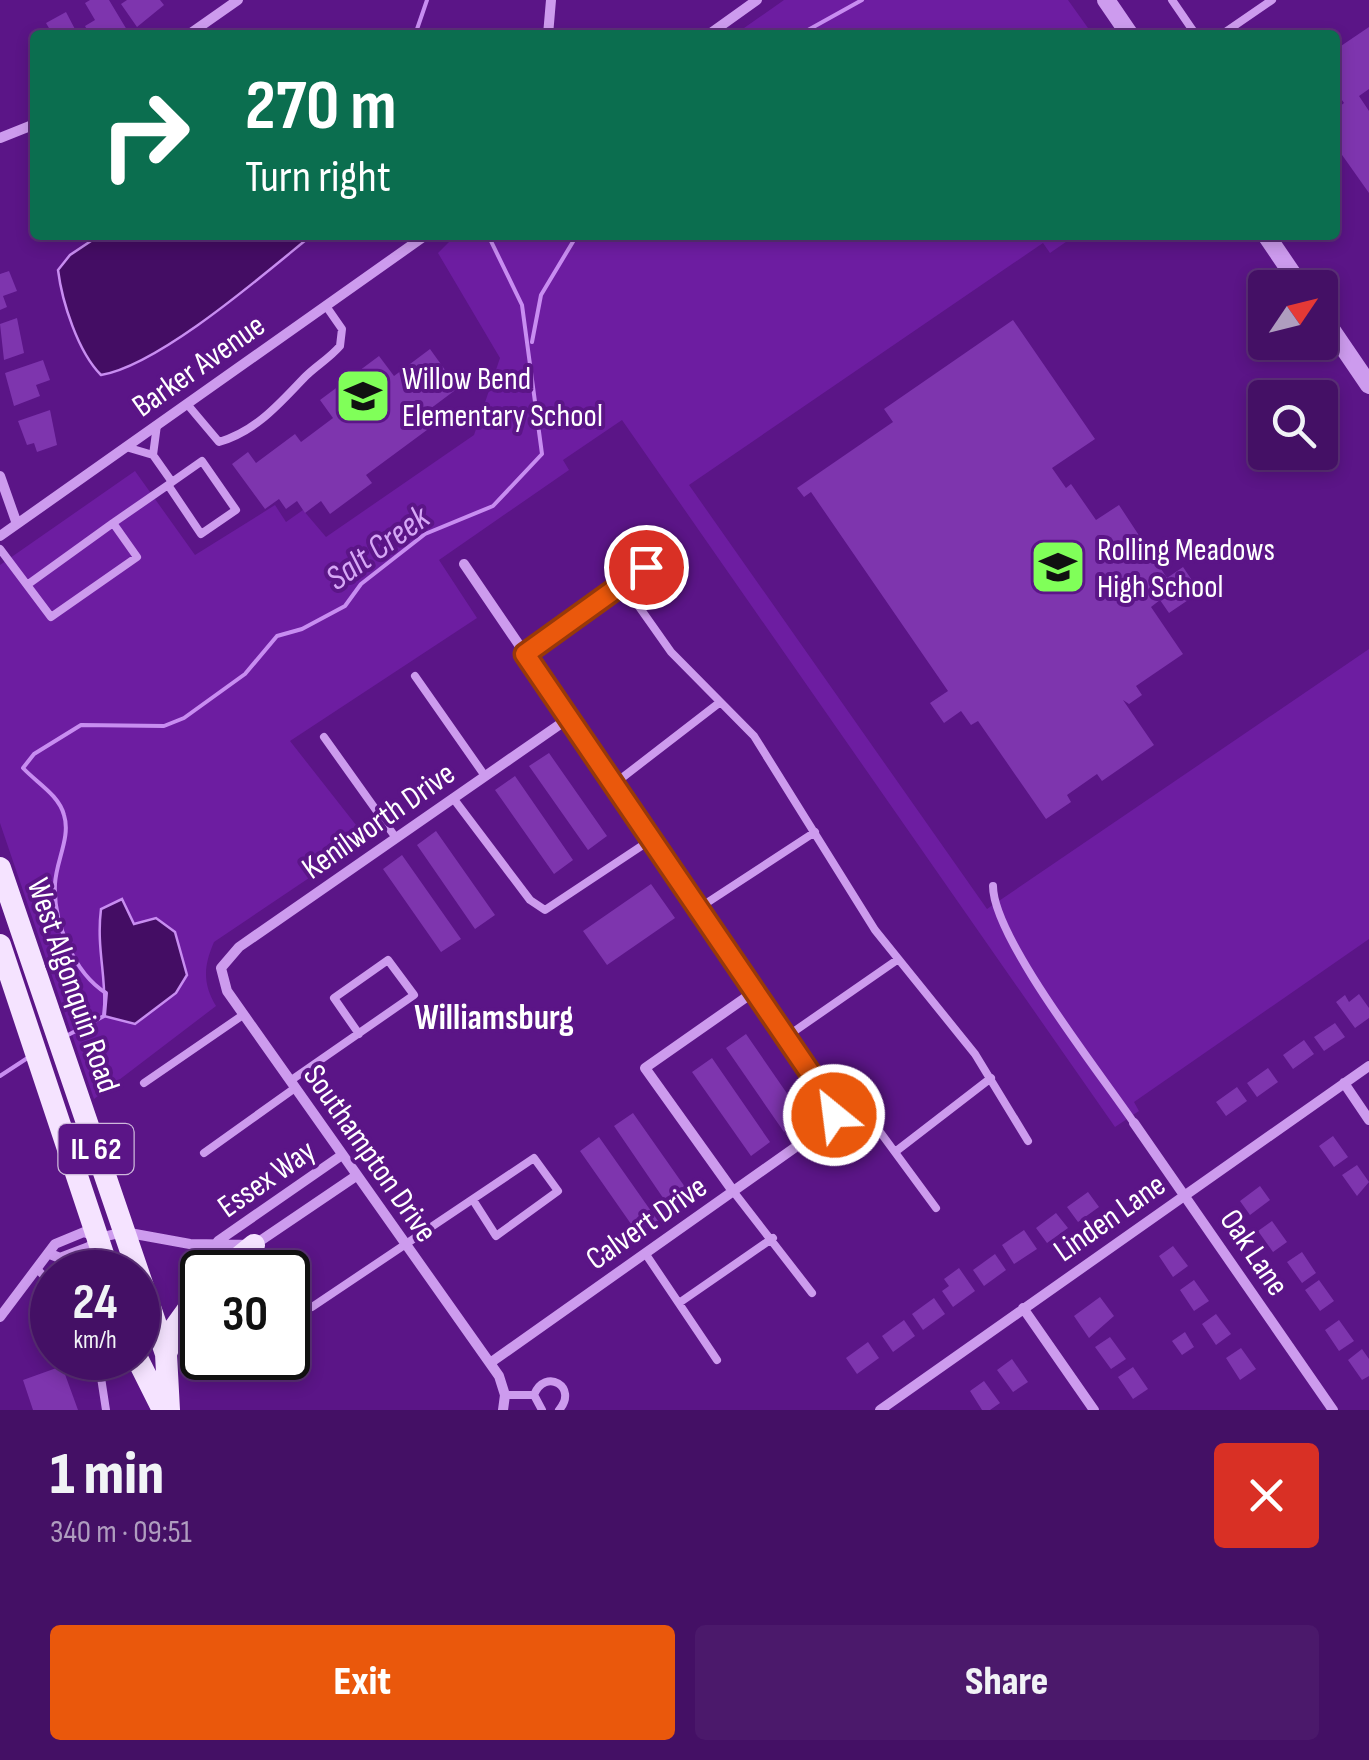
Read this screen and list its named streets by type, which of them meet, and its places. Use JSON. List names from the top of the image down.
{
  "streets": {
    "main road": ["West Algonquin Road", "IL 62"],
    "street": [
      "Barker Avenue",
      "Kenilworth Drive",
      "Southampton Drive",
      "Essex Way",
      "Linden Lane",
      "Calvert Drive",
      "Oak Lane"
    ]
  },
  "crossings": [
    ["Kenilworth Drive", "Southampton Drive"],
    ["West Algonquin Road", "Essex Way"],
    ["Southampton Drive", "Essex Way"],
    ["Southampton Drive", "Calvert Drive"],
    ["Linden Lane", "Oak Lane"]
  ],
  "districts": ["Williamsburg"],
  "water": ["Salt Creek"],
  "places": {
    "school or university": ["Willow Bend Elementary School", "Rolling Meadows High School"]
  },
  "north": "top right",
  "page": {
    "turn": ["270 m", "Turn right"],
    "speed": "24 km/h",
    "limit": "30",
    "heading": ["1 min", "340 m · 09:51"],
    "buttons": ["Exit", "Share"]
  }
}
